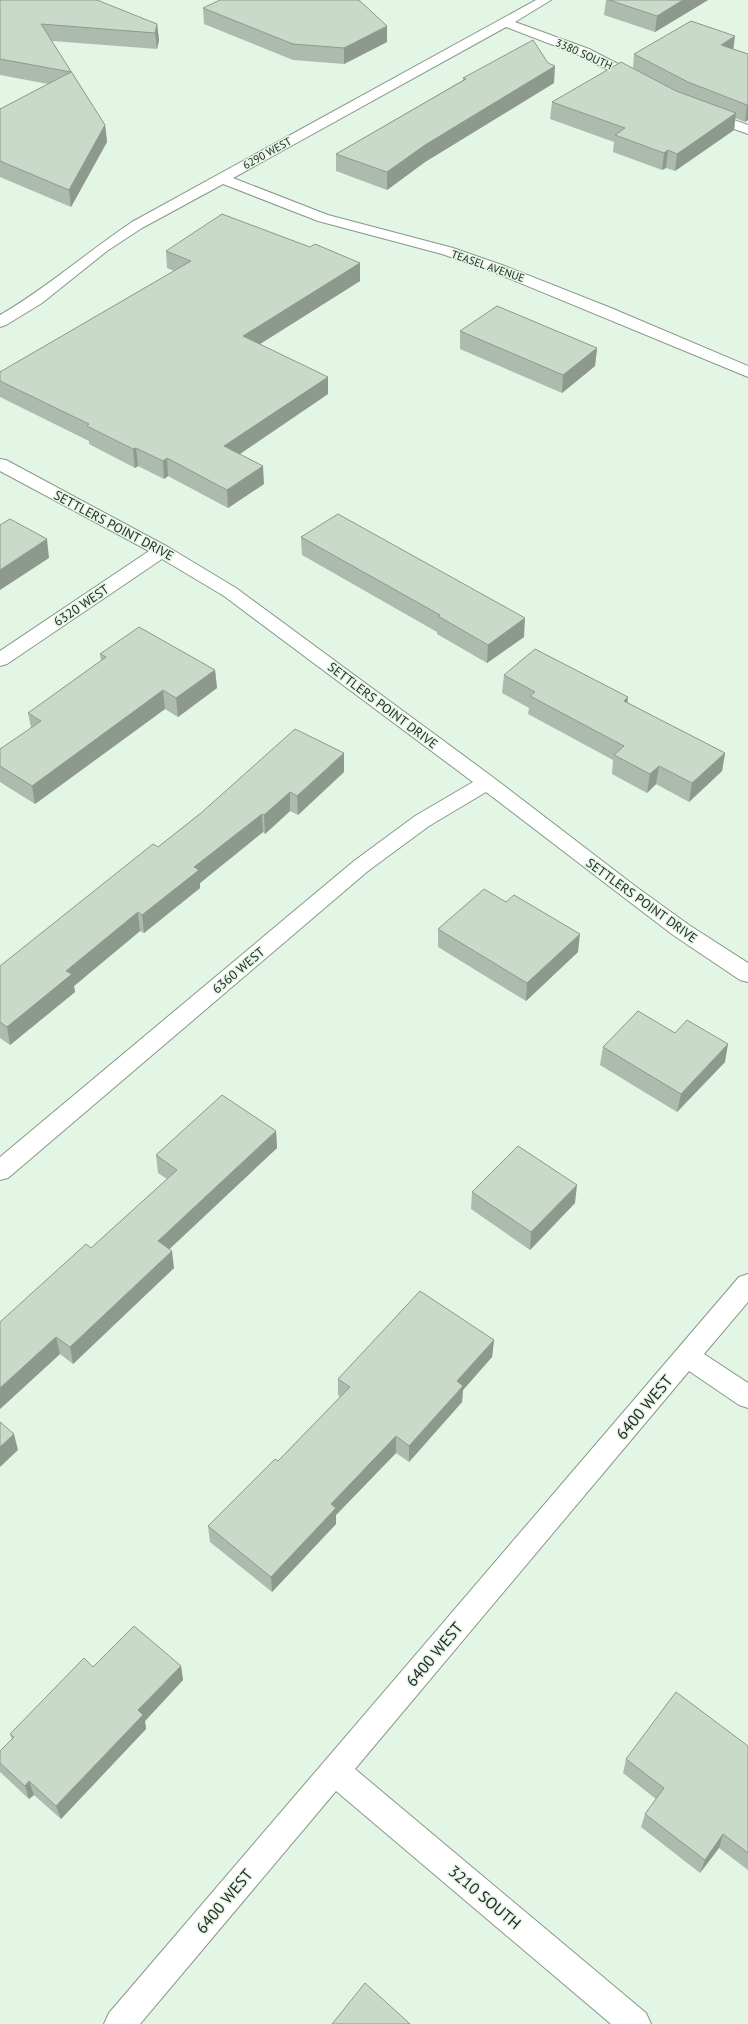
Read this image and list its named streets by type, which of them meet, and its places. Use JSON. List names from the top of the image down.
{
  "streets": {
    "street": [
      "3380 SOUTH",
      "6290 WEST",
      "TEASEL AVENUE",
      "SETTLERS POINT DRIVE",
      "6320 WEST",
      "6360 WEST",
      "6400 WEST",
      "3210 SOUTH"
    ]
  },
  "crossings": [
    ["3380 SOUTH", "6290 WEST"],
    ["6290 WEST", "TEASEL AVENUE"],
    ["SETTLERS POINT DRIVE", "6320 WEST"],
    ["SETTLERS POINT DRIVE", "6360 WEST"],
    ["6400 WEST", "3210 SOUTH"]
  ]
}
